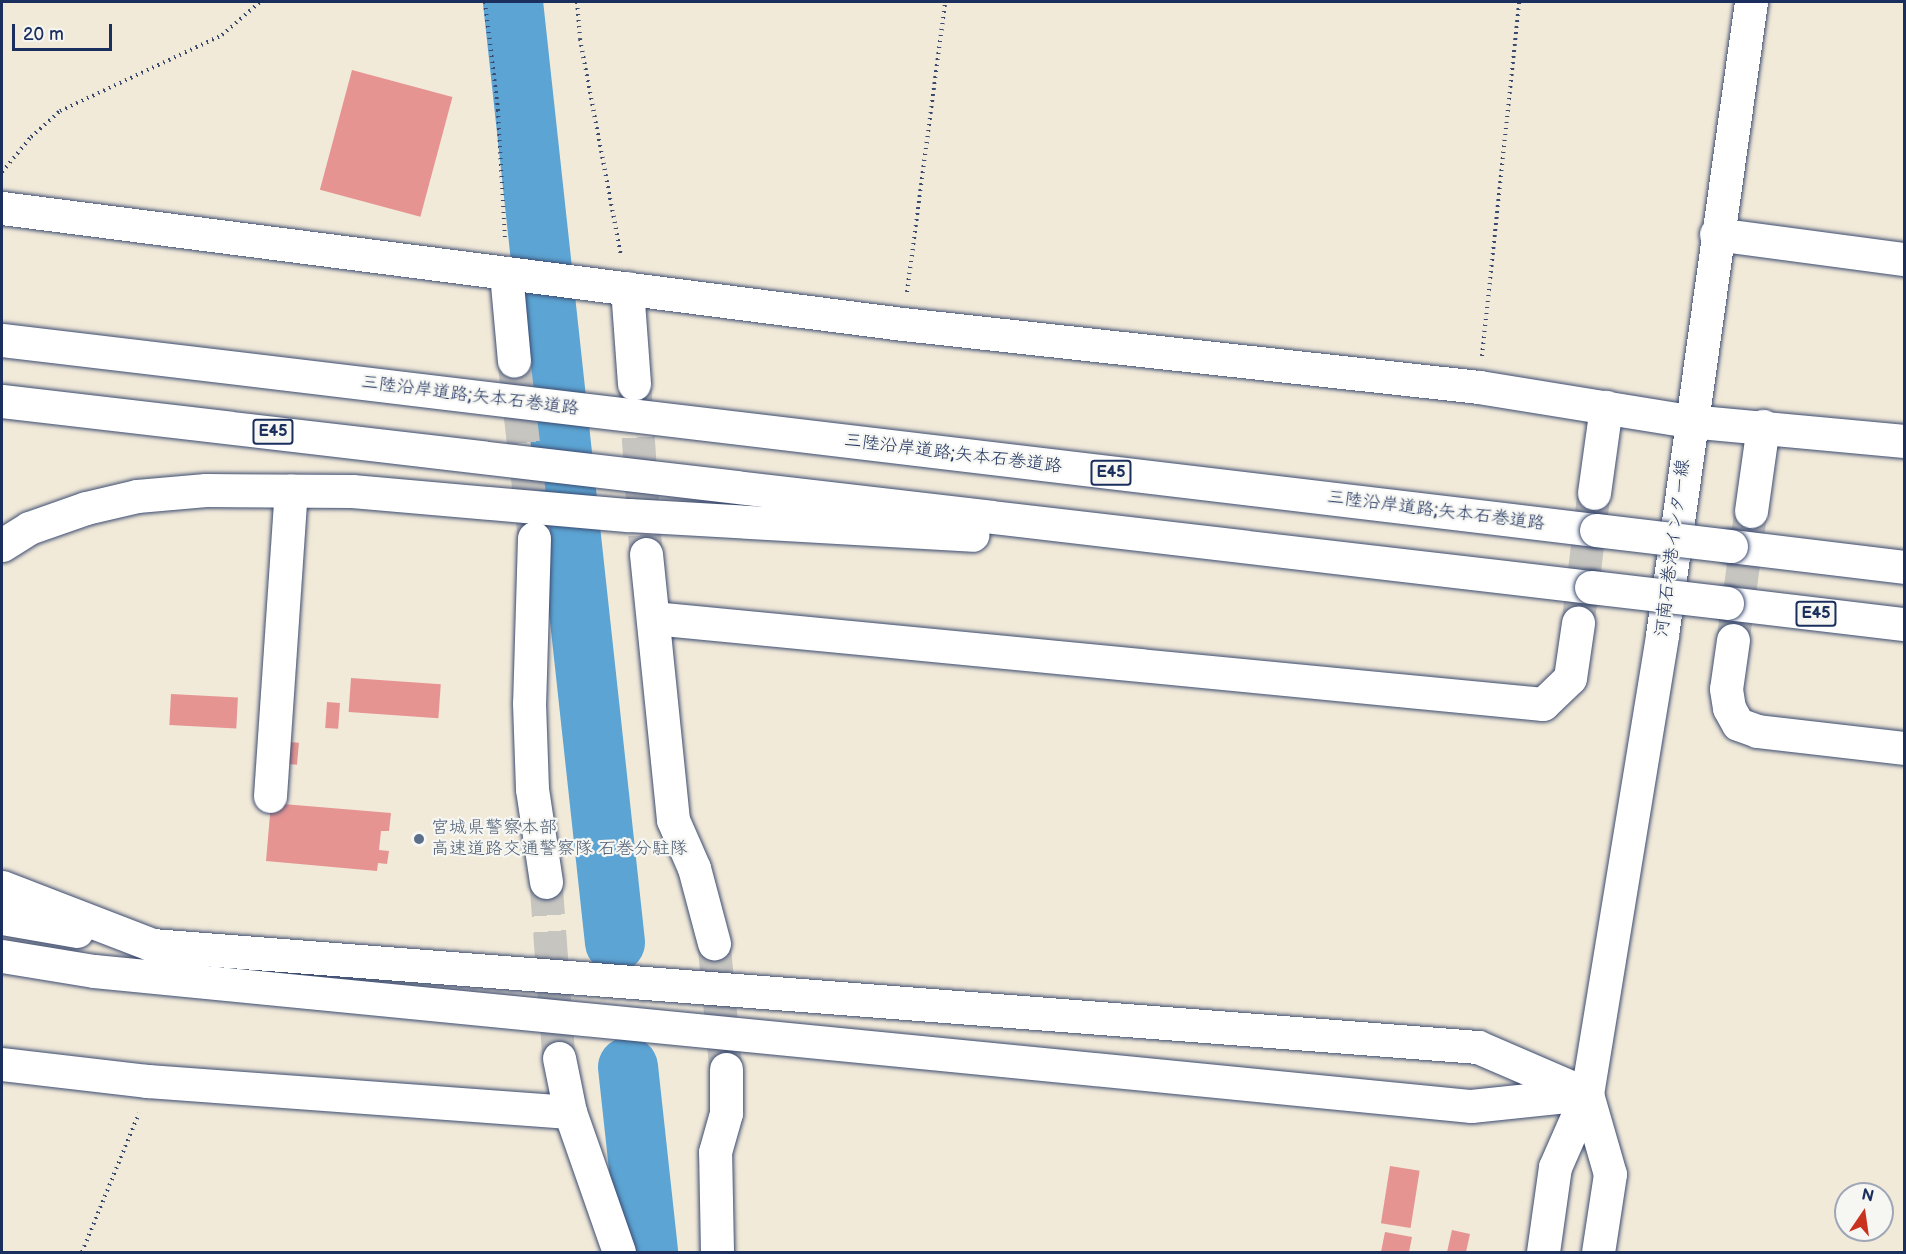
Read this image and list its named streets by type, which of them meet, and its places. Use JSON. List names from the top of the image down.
{
  "streets": {
    "main road": ["三陸沿岸道路;矢本石巻道路", "E45", "河南石巻港インター線"]
  },
  "places": ["宮城県警察本部 高速道路交通警察隊 石巻分駐隊"],
  "scale_bar": "20 m",
  "north": "top"
}
